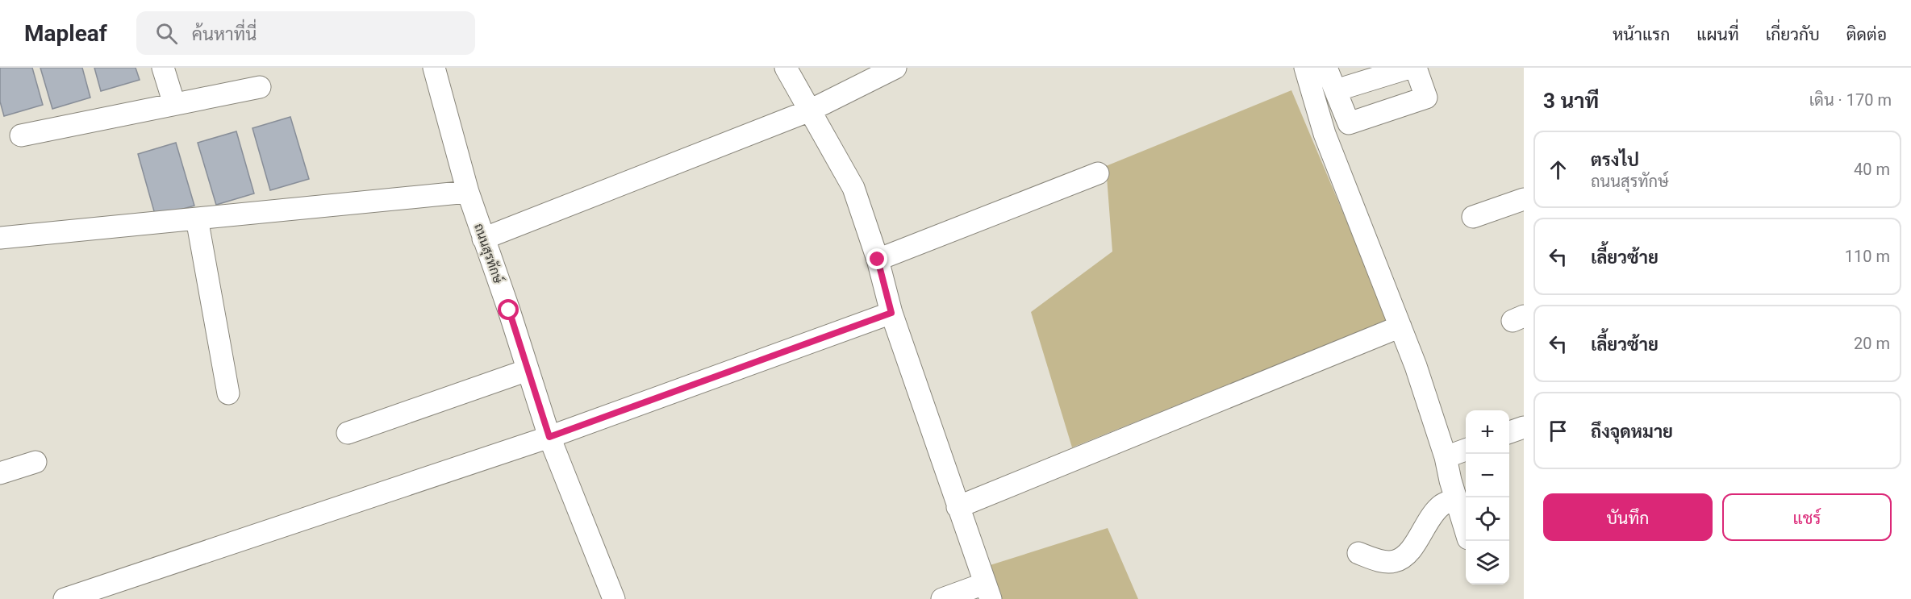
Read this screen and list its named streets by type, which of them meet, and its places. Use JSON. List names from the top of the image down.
{
  "streets": {
    "street": ["ถนนสุรทักษ์"]
  },
  "page": {
    "header": "Mapleaf",
    "search": "ค้นหาที่นี่",
    "nav": [
      "หน้าแรก",
      "แผนที่",
      "เกี่ยวกับ",
      "ติดต่อ"
    ],
    "heading": ["3 นาที", "เดิน · 170 m"],
    "list": [
      ["ตรงไป", "ถนนสุรทักษ์", "40 m"],
      ["เลี้ยวซ้าย", "110 m"],
      ["เลี้ยวซ้าย", "20 m"],
      "ถึงจุดหมาย"
    ],
    "map_buttons": ["+", "−"],
    "buttons": ["บันทึก", "แชร์"]
  }
}
